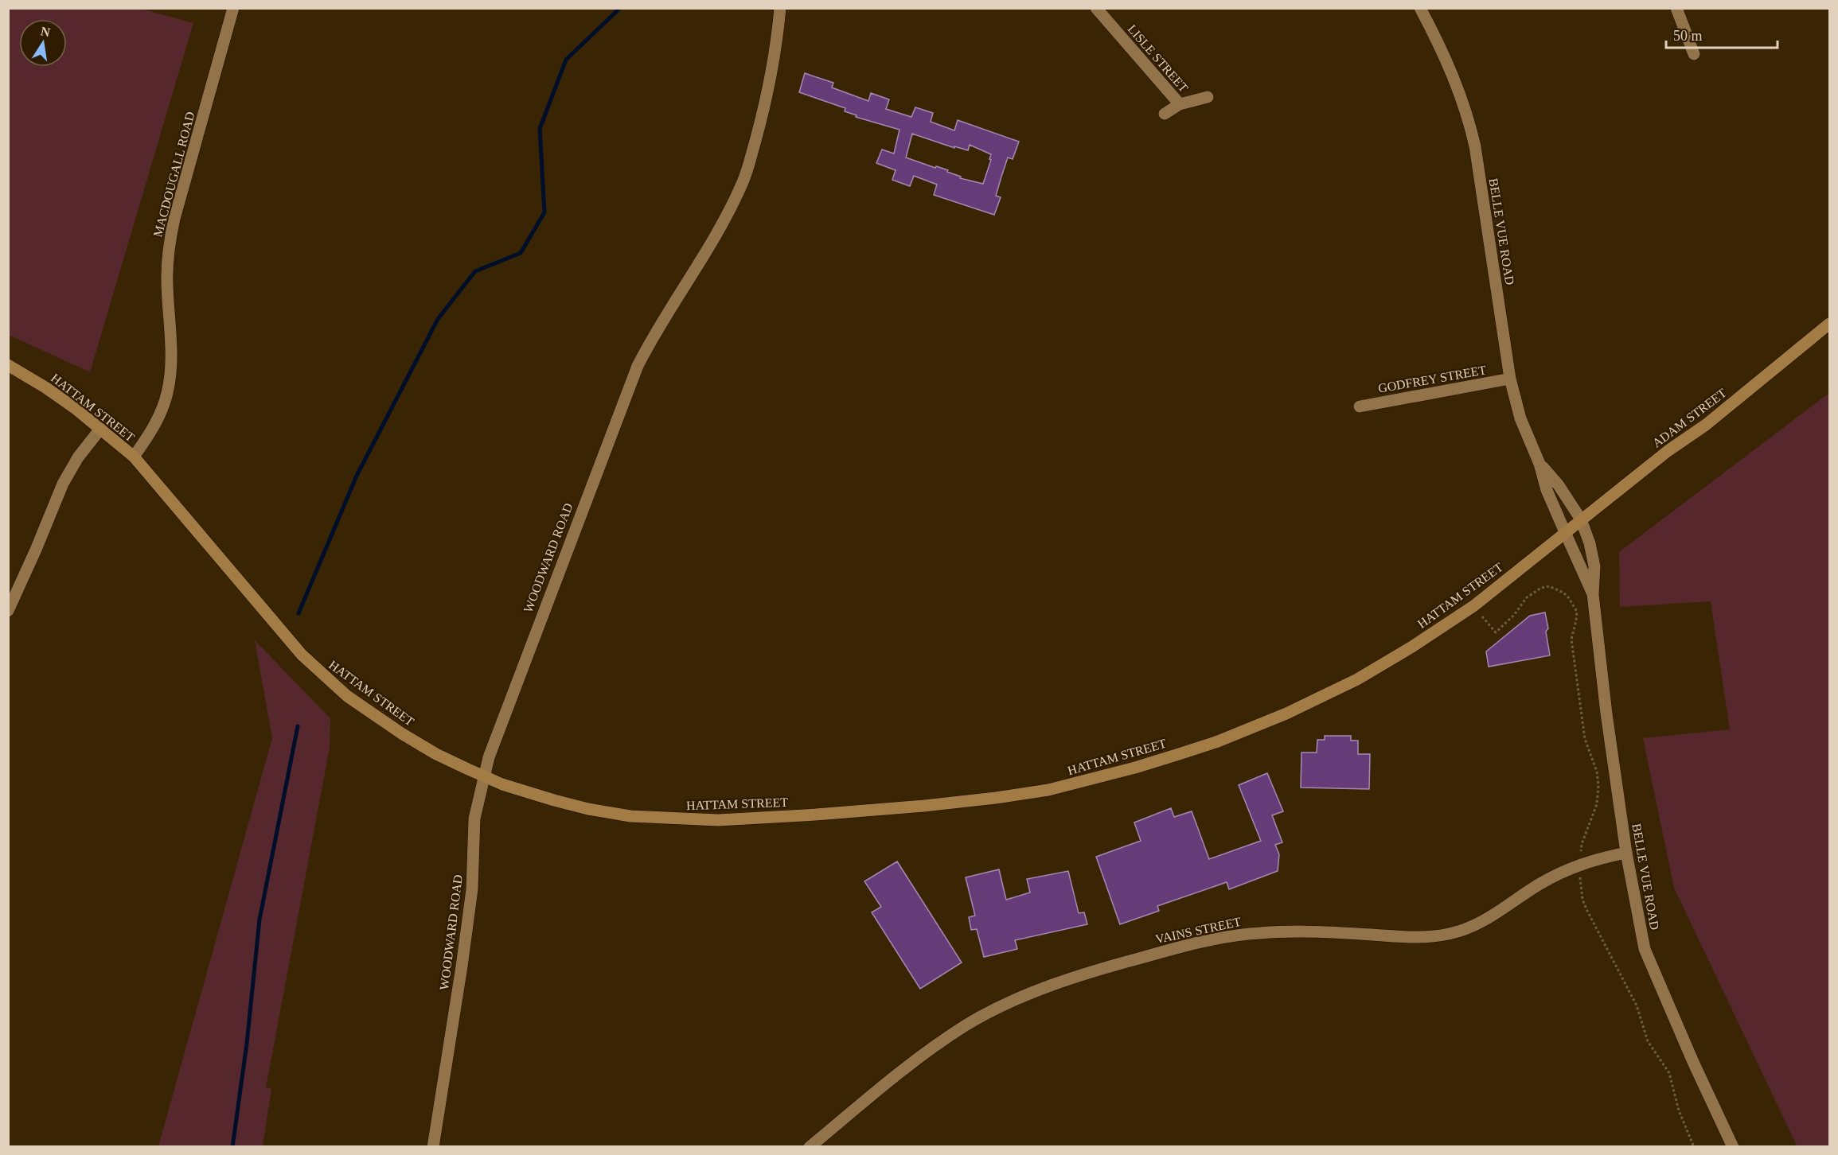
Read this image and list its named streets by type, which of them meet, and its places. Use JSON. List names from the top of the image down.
{
  "streets": {
    "main road": ["HATTAM STREET", "ADAM STREET"],
    "street": [
      "LISLE STREET",
      "MACDOUGALL ROAD",
      "BELLE VUE ROAD",
      "GODFREY STREET",
      "WOODWARD ROAD",
      "VAINS STREET"
    ]
  },
  "crossings": [
    ["MACDOUGALL ROAD", "HATTAM STREET"],
    ["BELLE VUE ROAD", "GODFREY STREET"],
    ["BELLE VUE ROAD", "HATTAM STREET"],
    ["BELLE VUE ROAD", "ADAM STREET"],
    ["BELLE VUE ROAD", "VAINS STREET"],
    ["HATTAM STREET", "ADAM STREET"],
    ["HATTAM STREET", "WOODWARD ROAD"]
  ],
  "scale_bar": "50 m",
  "north": "top"
}
